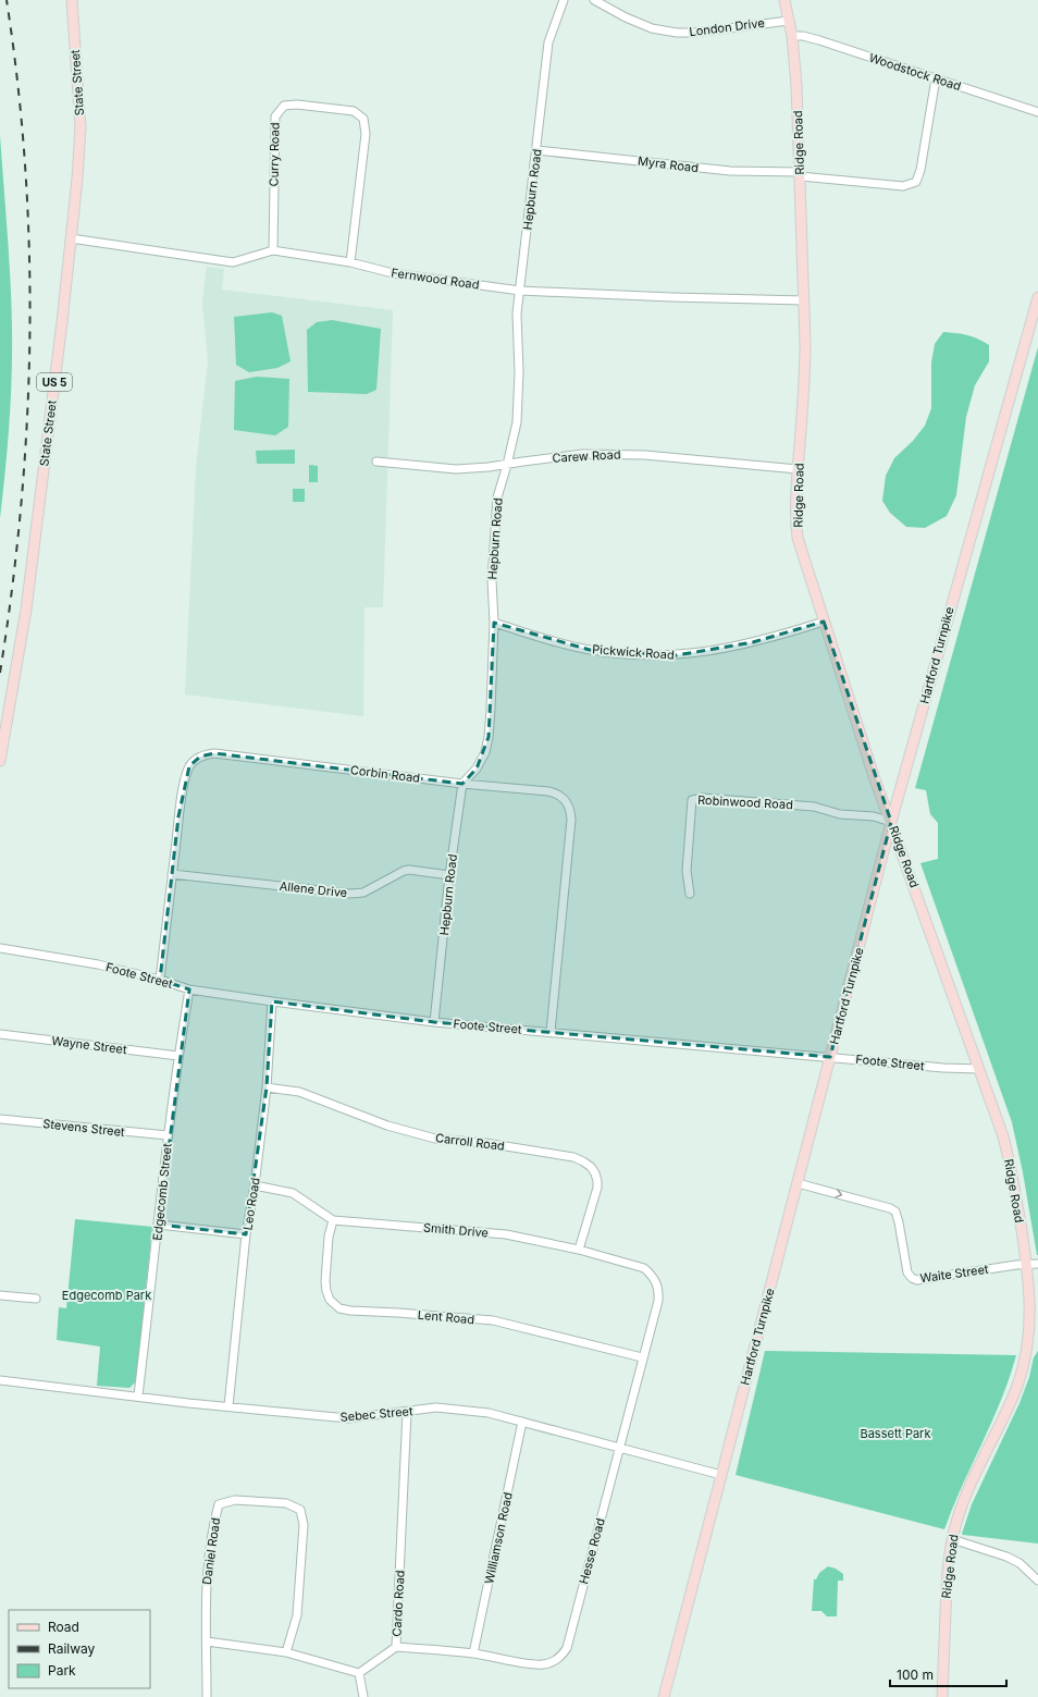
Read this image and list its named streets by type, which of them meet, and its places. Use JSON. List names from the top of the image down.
{
  "streets": {
    "main road": [
      "State Street",
      "Ridge Road",
      "US 5",
      "Hartford Turnpike"
    ],
    "street": [
      "London Drive",
      "Woodstock Road",
      "Curry Road",
      "Myra Road",
      "Hepburn Road",
      "Fernwood Road",
      "Carew Road",
      "Pickwick Road",
      "Corbin Road",
      "Robinwood Road",
      "Allene Drive",
      "Foote Street",
      "Wayne Street",
      "Stevens Street",
      "Carroll Road",
      "Edgecomb Street",
      "Leo Road",
      "Smith Drive",
      "Waite Street",
      "Lent Road",
      "Sebec Street",
      "Williamson Road",
      "Daniel Road",
      "Hesse Road",
      "Cardo Road"
    ]
  },
  "crossings": [
    ["London Drive", "Ridge Road"],
    ["Woodstock Road", "Ridge Road"],
    ["Woodstock Road", "Myra Road"],
    ["State Street", "Fernwood Road"],
    ["Ridge Road", "Myra Road"],
    ["Ridge Road", "Fernwood Road"],
    ["Ridge Road", "Carew Road"],
    ["Ridge Road", "Pickwick Road"],
    ["Ridge Road", "Hartford Turnpike"],
    ["Ridge Road", "Robinwood Road"],
    ["Ridge Road", "Foote Street"],
    ["Ridge Road", "Waite Street"],
    ["Curry Road", "Fernwood Road"],
    ["Myra Road", "Hepburn Road"],
    ["Hepburn Road", "Fernwood Road"],
    ["Hepburn Road", "Carew Road"],
    ["Hepburn Road", "Pickwick Road"],
    ["Hepburn Road", "Corbin Road"],
    ["Hepburn Road", "Allene Drive"],
    ["Hepburn Road", "Foote Street"],
    ["Hartford Turnpike", "Robinwood Road"],
    ["Hartford Turnpike", "Foote Street"],
    ["Hartford Turnpike", "Waite Street"],
    ["Hartford Turnpike", "Sebec Street"],
    ["Corbin Road", "Allene Drive"],
    ["Corbin Road", "Foote Street"],
    ["Foote Street", "Edgecomb Street"],
    ["Foote Street", "Leo Road"],
    ["Wayne Street", "Edgecomb Street"],
    ["Stevens Street", "Edgecomb Street"],
    ["Carroll Road", "Leo Road"],
    ["Carroll Road", "Smith Drive"],
    ["Edgecomb Street", "Sebec Street"],
    ["Leo Road", "Smith Drive"],
    ["Leo Road", "Sebec Street"],
    ["Smith Drive", "Lent Road"],
    ["Smith Drive", "Hesse Road"],
    ["Lent Road", "Hesse Road"],
    ["Sebec Street", "Williamson Road"],
    ["Sebec Street", "Hesse Road"],
    ["Sebec Street", "Cardo Road"],
    ["Williamson Road", "Hesse Road"],
    ["Hesse Road", "Cardo Road"]
  ],
  "one_way": ["Waite Street"],
  "parks": ["Edgecomb Park", "Bassett Park"],
  "legend": ["Road", "Railway", "Park"],
  "scale_bar": "100 m"
}
